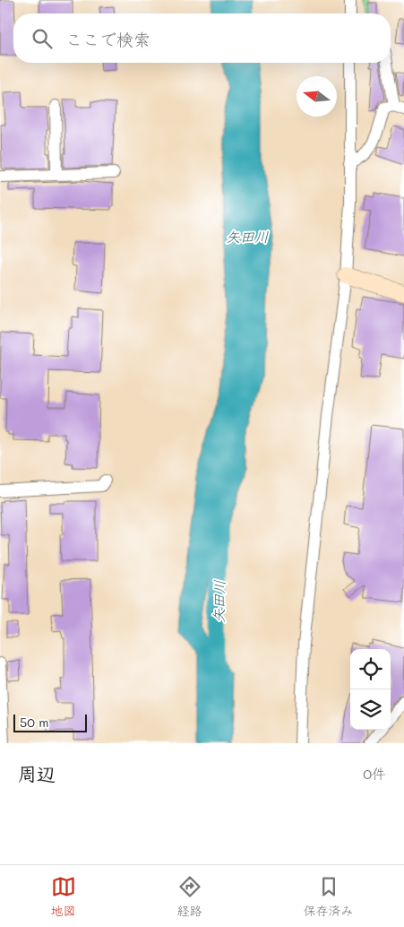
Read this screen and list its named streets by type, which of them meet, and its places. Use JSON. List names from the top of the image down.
{
  "water": ["矢田川"],
  "scale_bar": "50 m",
  "north": "left",
  "page": {
    "search": "ここで検索",
    "scale": "50 m",
    "heading": ["周辺", "0件"],
    "nav": ["地図", "経路", "保存済み"]
  }
}
